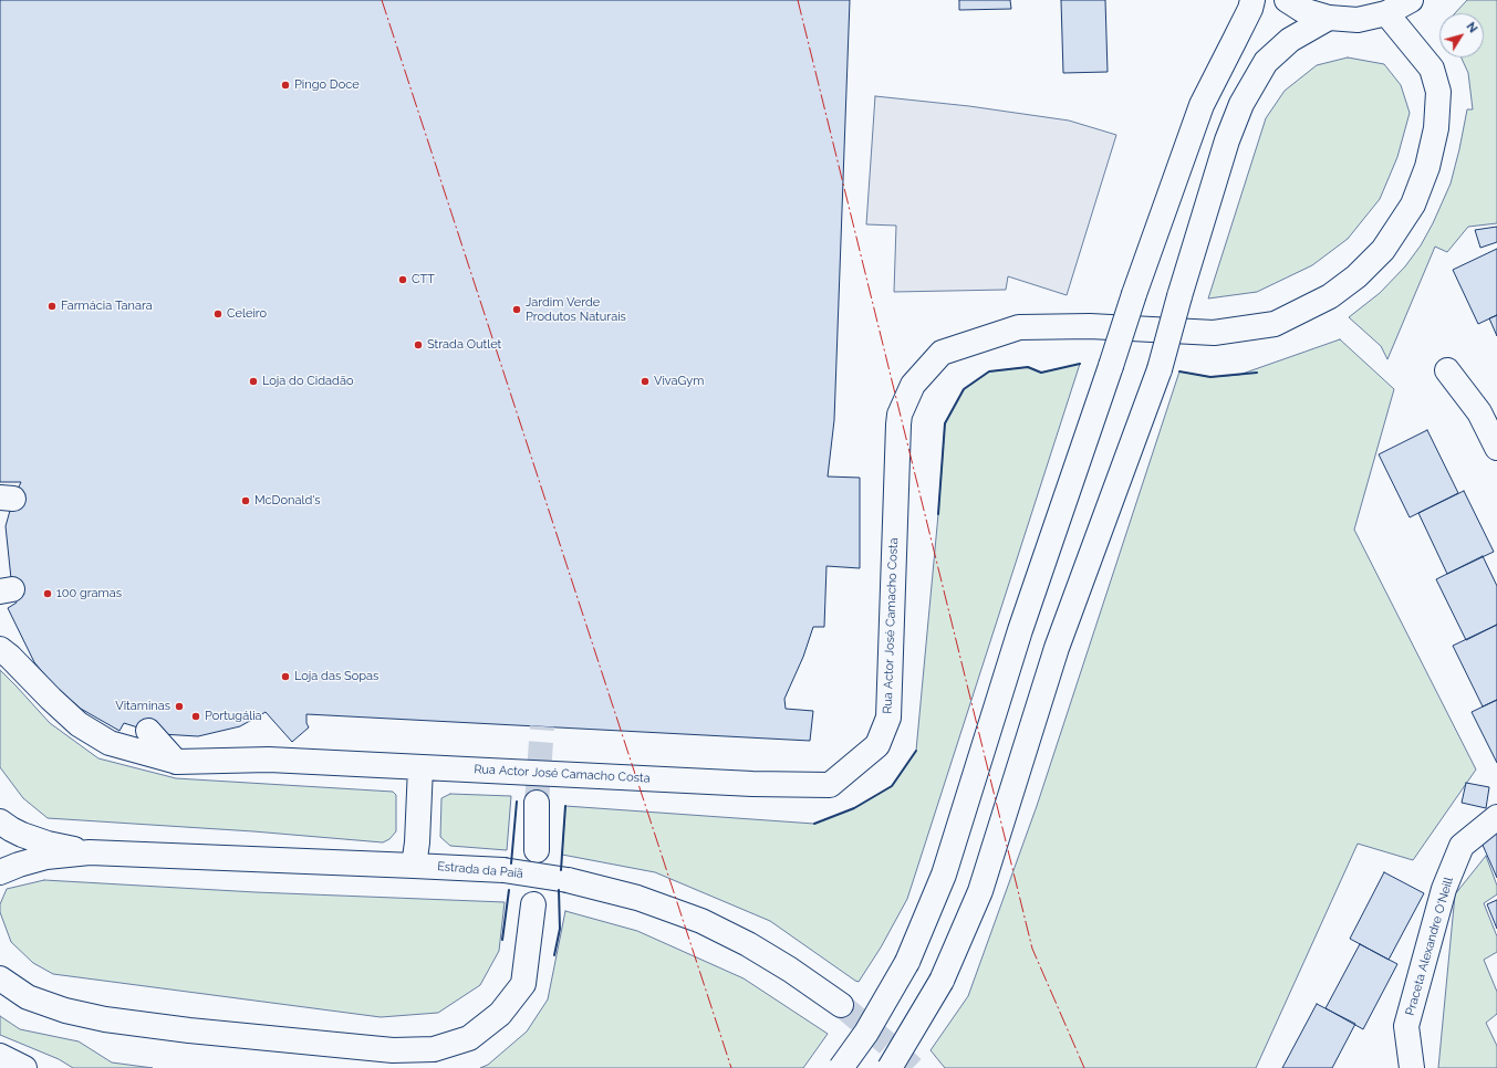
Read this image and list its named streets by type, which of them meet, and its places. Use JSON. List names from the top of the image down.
{
  "streets": {
    "main road": ["Rua Actor José Camacho Costa", "Estrada da Paiã", "Praceta Alexandre O'Neill"]
  },
  "places": [
    "Pingo Doce",
    "CTT",
    "Farmácia Tanara",
    "Jardim Verde Produtos Naturais",
    "Celeiro",
    "Strada Outlet",
    "Loja do Cidadão",
    "VivaGym",
    "McDonald's",
    "100 gramas",
    "Loja das Sopas",
    "Vitaminas",
    "Portugália"
  ],
  "north": "top right"
}
